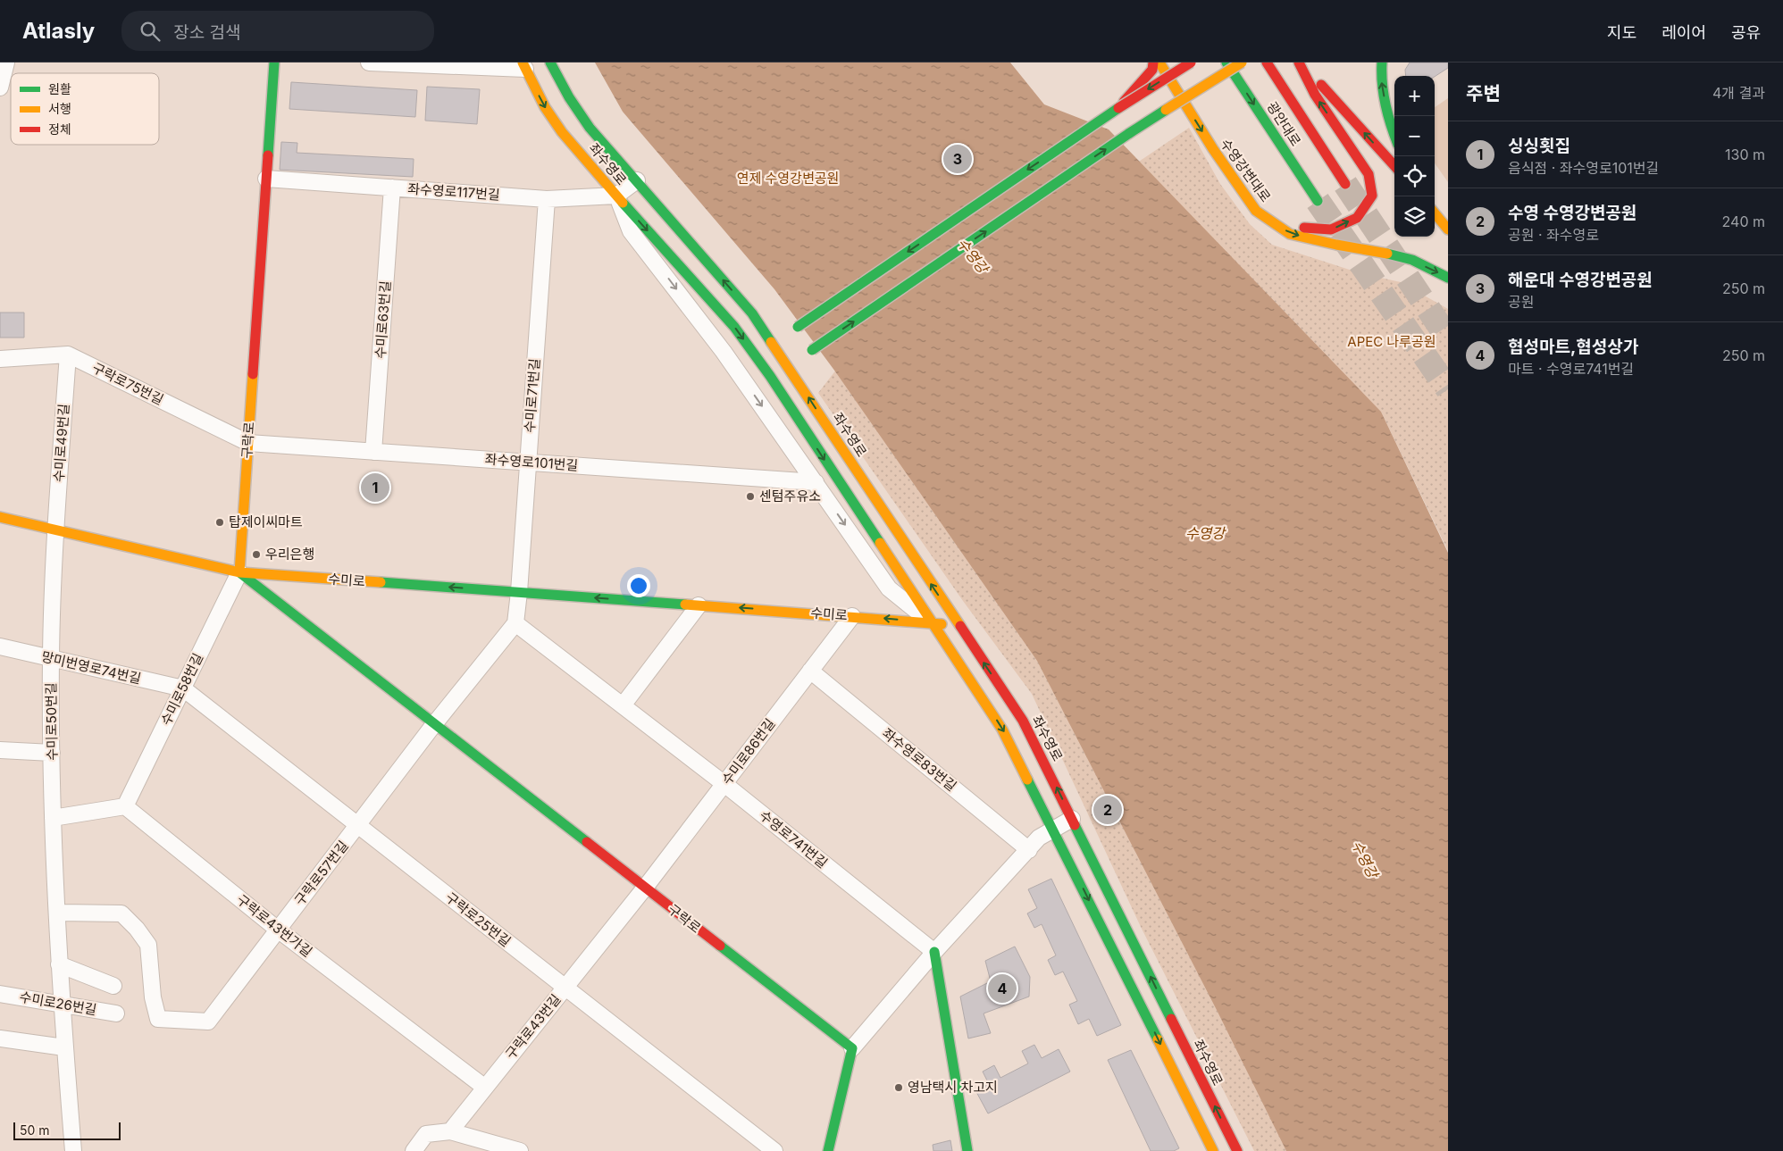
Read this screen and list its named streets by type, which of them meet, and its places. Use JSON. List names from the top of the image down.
{
  "streets": {
    "main road": [
      "광안대로",
      "좌수영로",
      "수영강변대로",
      "구락로",
      "수미로"
    ],
    "street": [
      "좌수영로117번길",
      "수미로63번길",
      "구락로75번길",
      "수미로71번길",
      "수미로49번길",
      "좌수영로101번길",
      "망미번영로74번길",
      "수미로58번길",
      "수미로50번길",
      "수미로86번길",
      "좌수영로83번길",
      "수영로741번길",
      "구락로57번길",
      "구락로25번길",
      "구락로43번가길",
      "수미로26번길",
      "구락로43번길"
    ]
  },
  "crossings": [
    ["좌수영로", "좌수영로117번길"],
    ["좌수영로", "수미로"],
    ["좌수영로117번길", "수미로63번길"],
    ["좌수영로117번길", "수미로71번길"],
    ["좌수영로117번길", "구락로"],
    ["수미로63번길", "좌수영로101번길"],
    ["구락로75번길", "구락로"],
    ["구락로75번길", "수미로49번길"],
    ["구락로75번길", "좌수영로101번길"],
    ["수미로71번길", "좌수영로101번길"],
    ["수미로71번길", "수미로"],
    ["구락로", "좌수영로101번길"],
    ["구락로", "수미로"],
    ["구락로", "수미로58번길"],
    ["구락로", "수미로86번길"],
    ["구락로", "구락로57번길"],
    ["구락로", "구락로43번길"],
    ["수미로49번길", "수미로"],
    ["수미로49번길", "수미로50번길"],
    ["수미로", "수미로58번길"],
    ["수미로", "수미로50번길"],
    ["수미로", "수미로86번길"],
    ["망미번영로74번길", "수미로58번길"],
    ["망미번영로74번길", "수미로50번길"],
    ["망미번영로74번길", "구락로25번길"],
    ["수미로58번길", "구락로25번길"],
    ["수미로58번길", "구락로43번가길"],
    ["수미로50번길", "구락로57번길"],
    ["수미로50번길", "수미로26번길"],
    ["수미로86번길", "좌수영로83번길"],
    ["수미로86번길", "수영로741번길"],
    ["수미로86번길", "구락로43번길"],
    ["구락로57번길", "구락로25번길"],
    ["구락로57번길", "구락로43번가길"],
    ["구락로25번길", "구락로43번길"],
    ["구락로43번가길", "구락로43번길"]
  ],
  "one_way": ["수영강변대로", "수미로"],
  "water": ["수영강"],
  "parks": ["연제 수영강변공원", "APEC 나루공원"],
  "places": [
    "센텀주유소",
    "탑제이씨마트",
    "우리은행",
    "영남택시 차고지"
  ],
  "legend": ["원활", "서행", "정체"],
  "scale_bar": "50 m",
  "page": {
    "header": "Atlasly",
    "search": "장소 검색",
    "nav": ["지도", "레이어", "공유"],
    "heading": ["주변", "4개 결과"],
    "map_buttons": ["+", "−"],
    "list": [
      {
        "mark": "1",
        "name": "싱싱횟집",
        "note": "음식점 · 좌수영로101번길",
        "value": "130 m"
      },
      {
        "mark": "2",
        "name": "수영 수영강변공원",
        "note": "공원 · 좌수영로",
        "value": "240 m"
      },
      {
        "mark": "3",
        "name": "해운대 수영강변공원",
        "note": "공원",
        "value": "250 m"
      },
      {
        "mark": "4",
        "name": "협성마트,협성상가",
        "note": "마트 · 수영로741번길",
        "value": "250 m"
      }
    ],
    "pins": [
      "3",
      "1",
      "2",
      "4"
    ],
    "scale": "50 m"
  }
}
